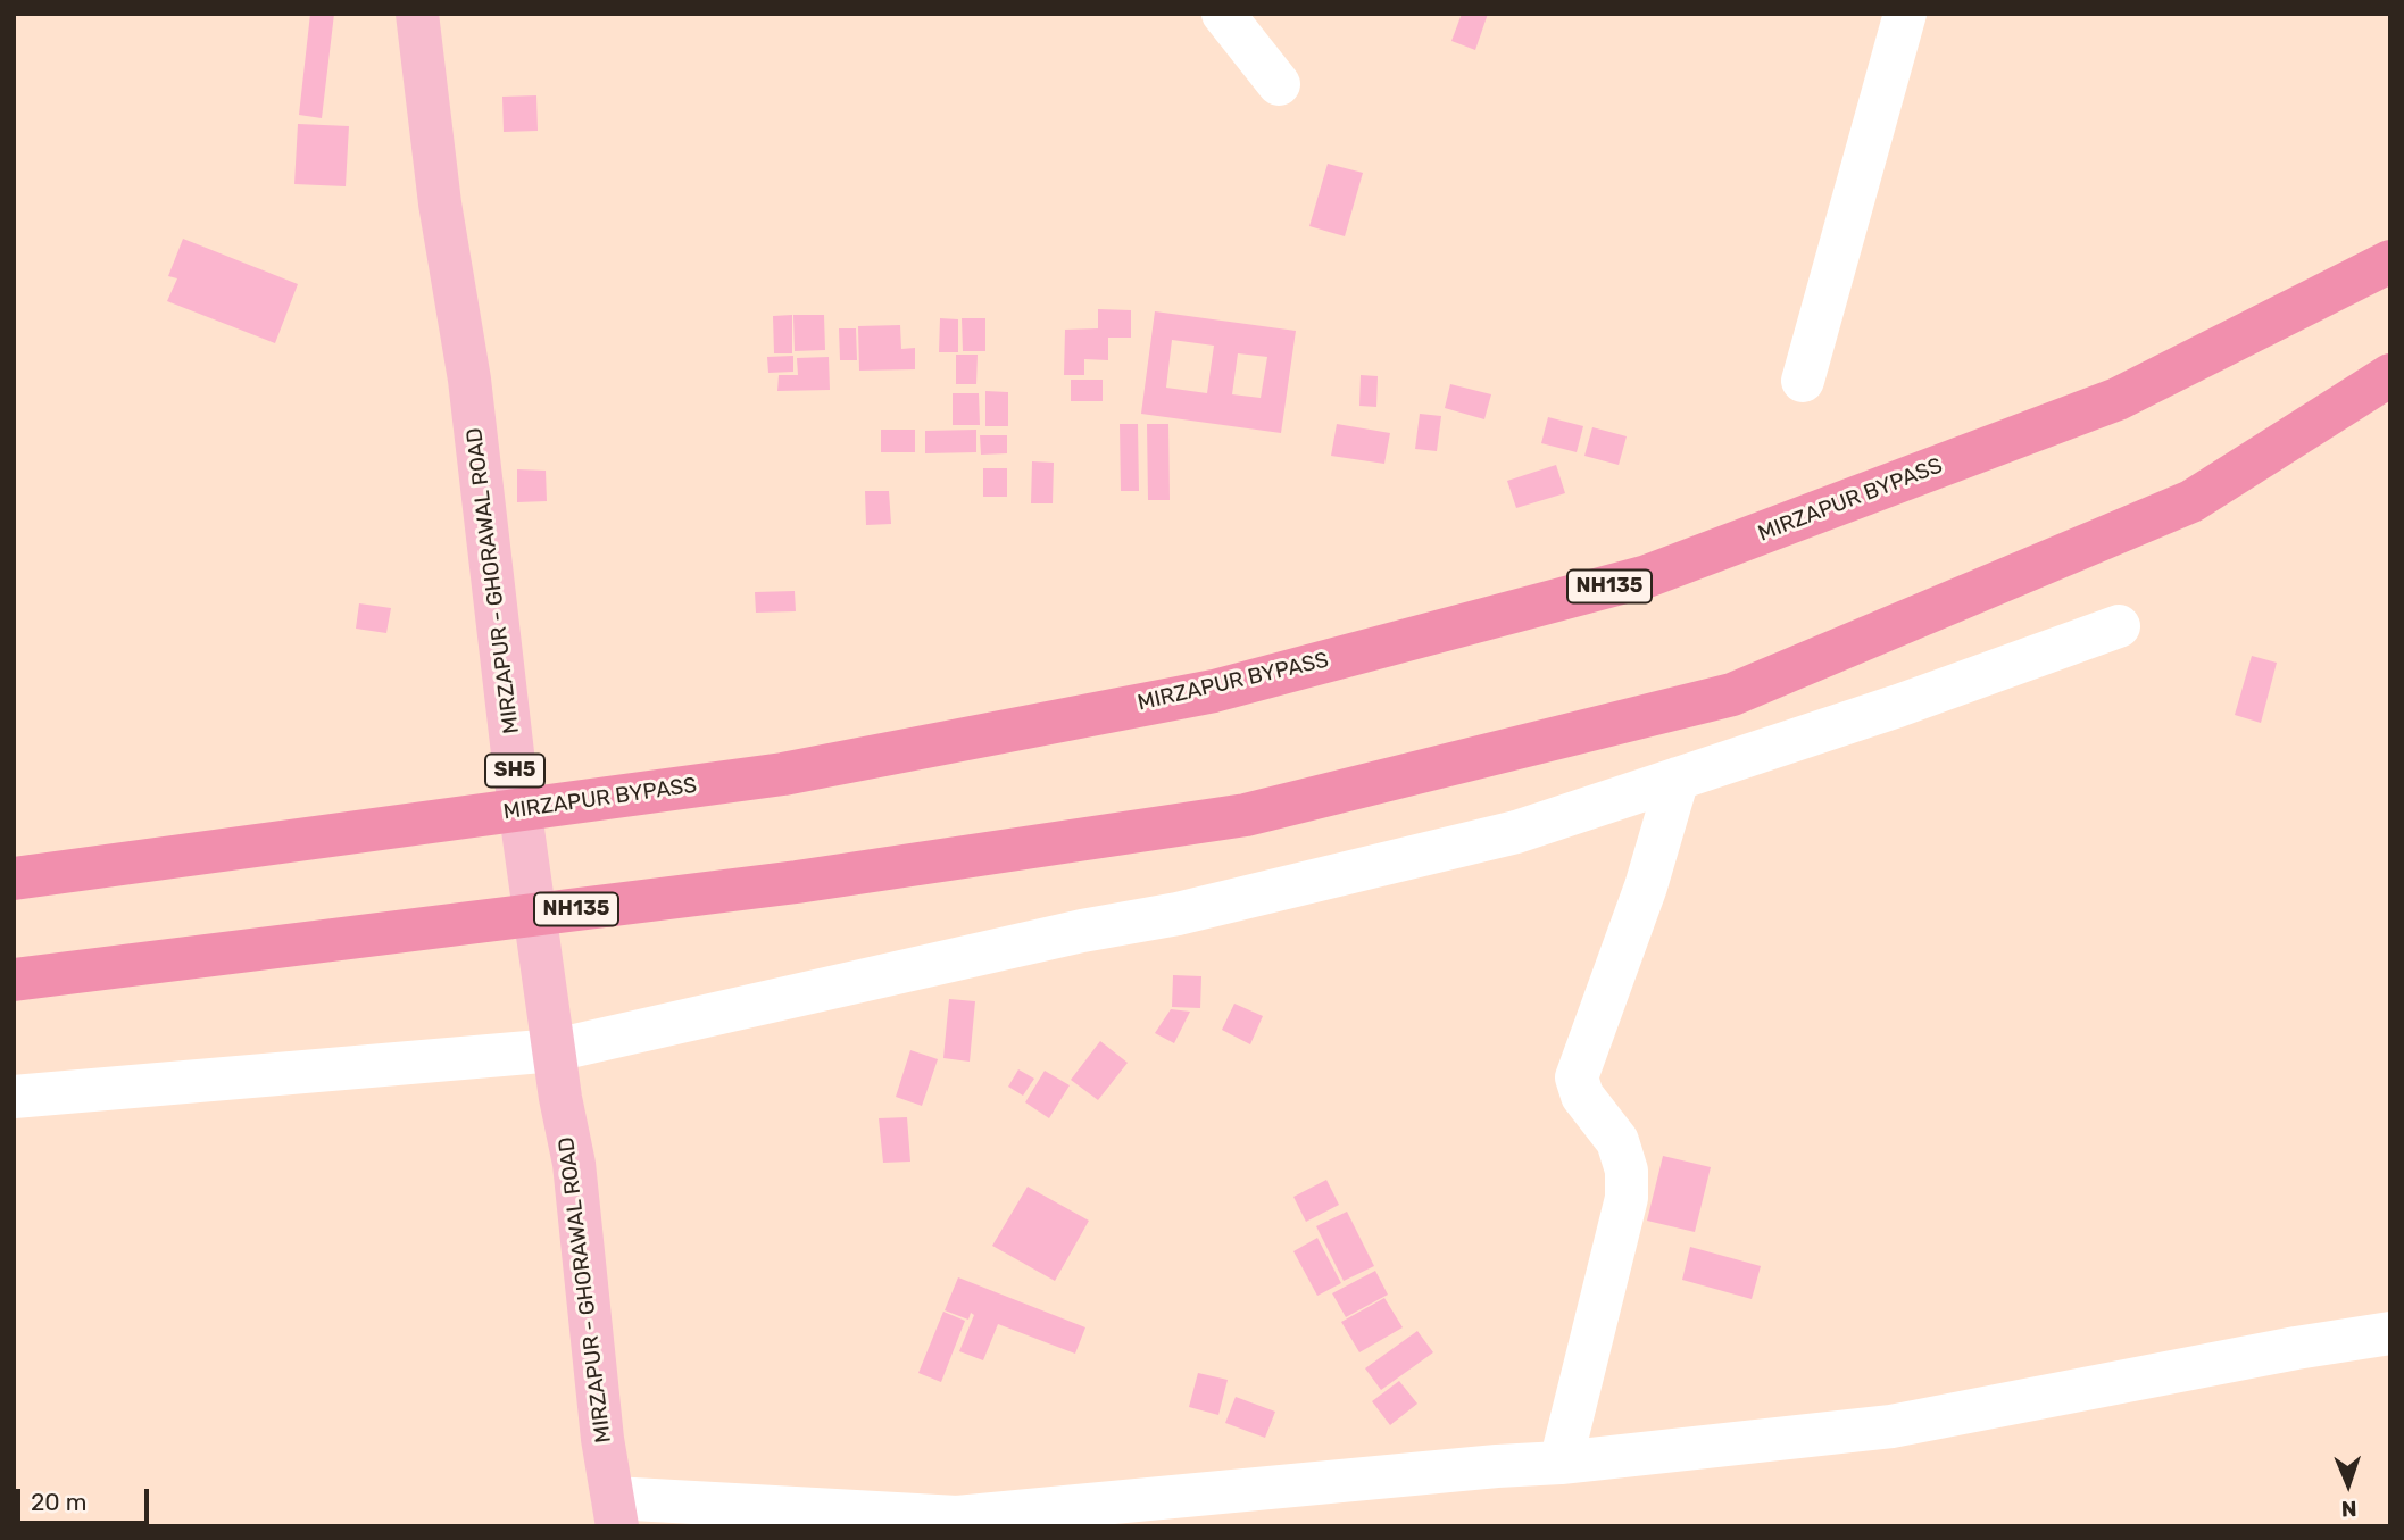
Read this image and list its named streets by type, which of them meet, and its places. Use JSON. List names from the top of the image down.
{
  "streets": {
    "highway": ["MIRZAPUR BYPASS", "NH135"],
    "main road": ["MIRZAPUR - GHORAWAL ROAD", "SH5"]
  },
  "scale_bar": "20 m",
  "north": "bottom"
}
